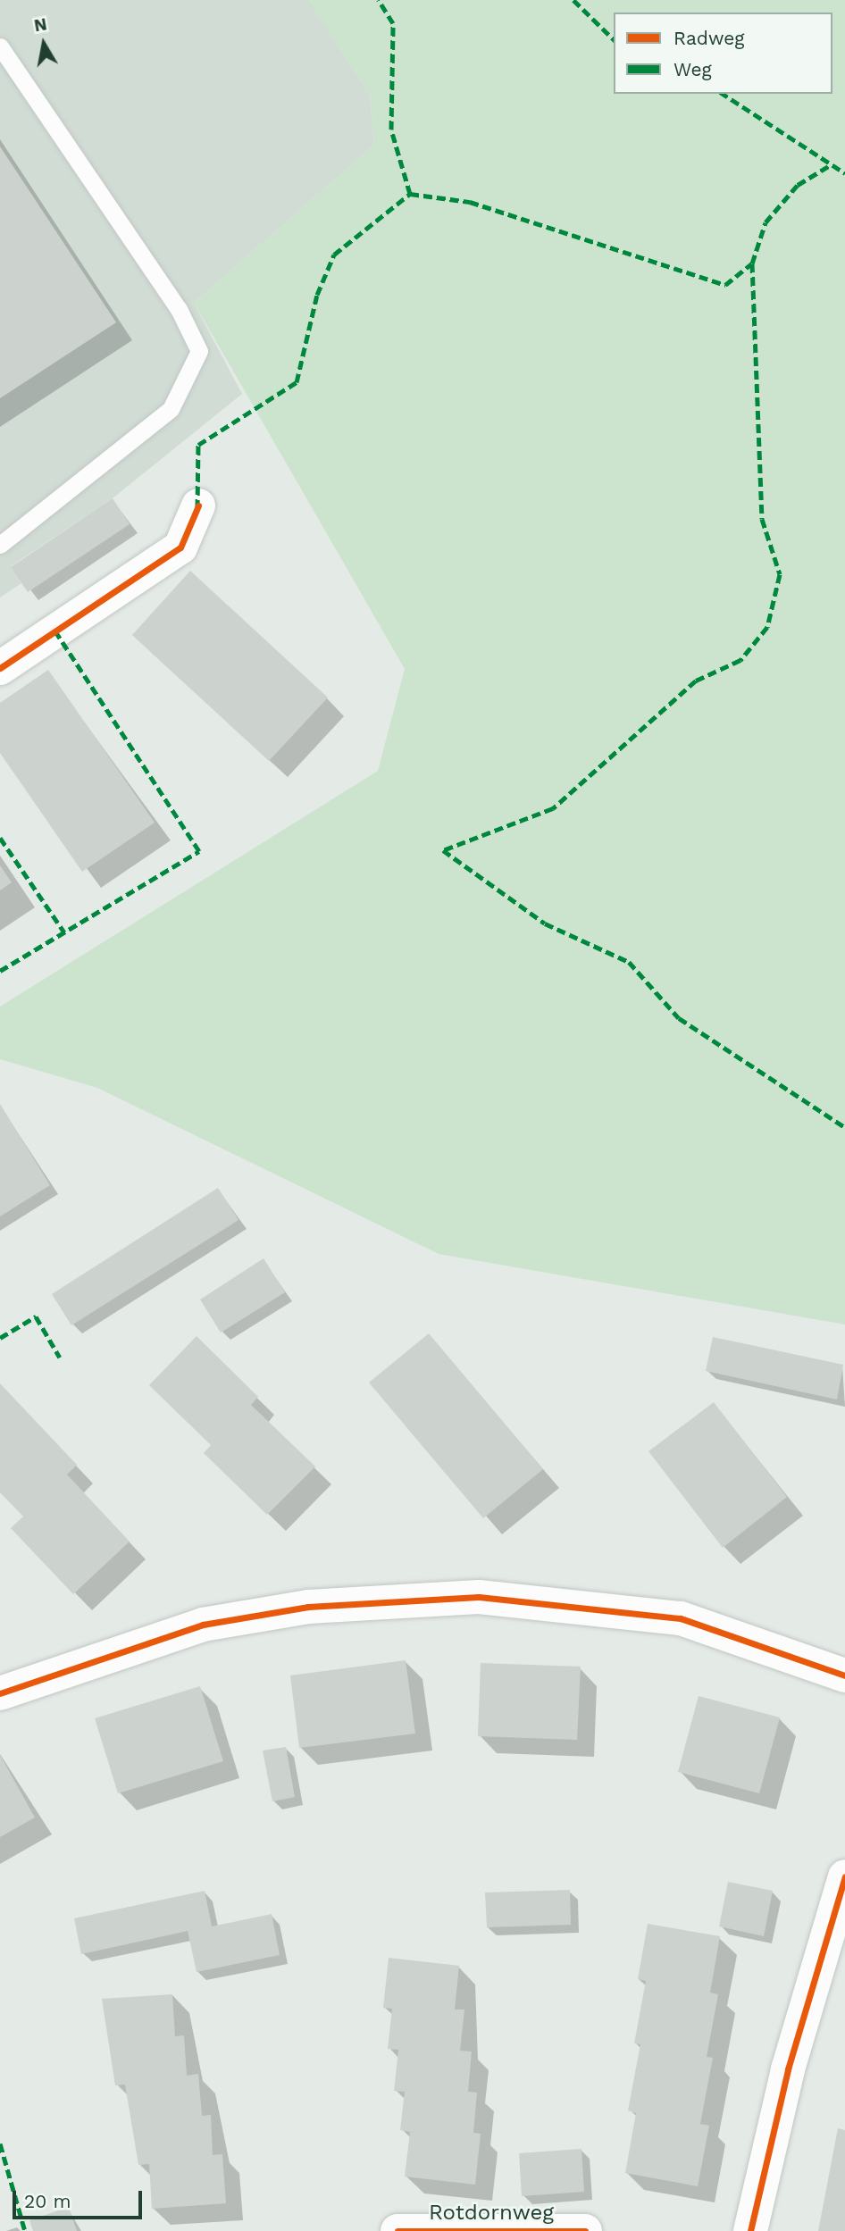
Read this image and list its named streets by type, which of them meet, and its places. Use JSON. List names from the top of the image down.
{
  "streets": {
    "street": ["Rotdornweg"]
  },
  "legend": ["Radweg", "Weg"],
  "scale_bar": "20 m",
  "north": "top"
}
